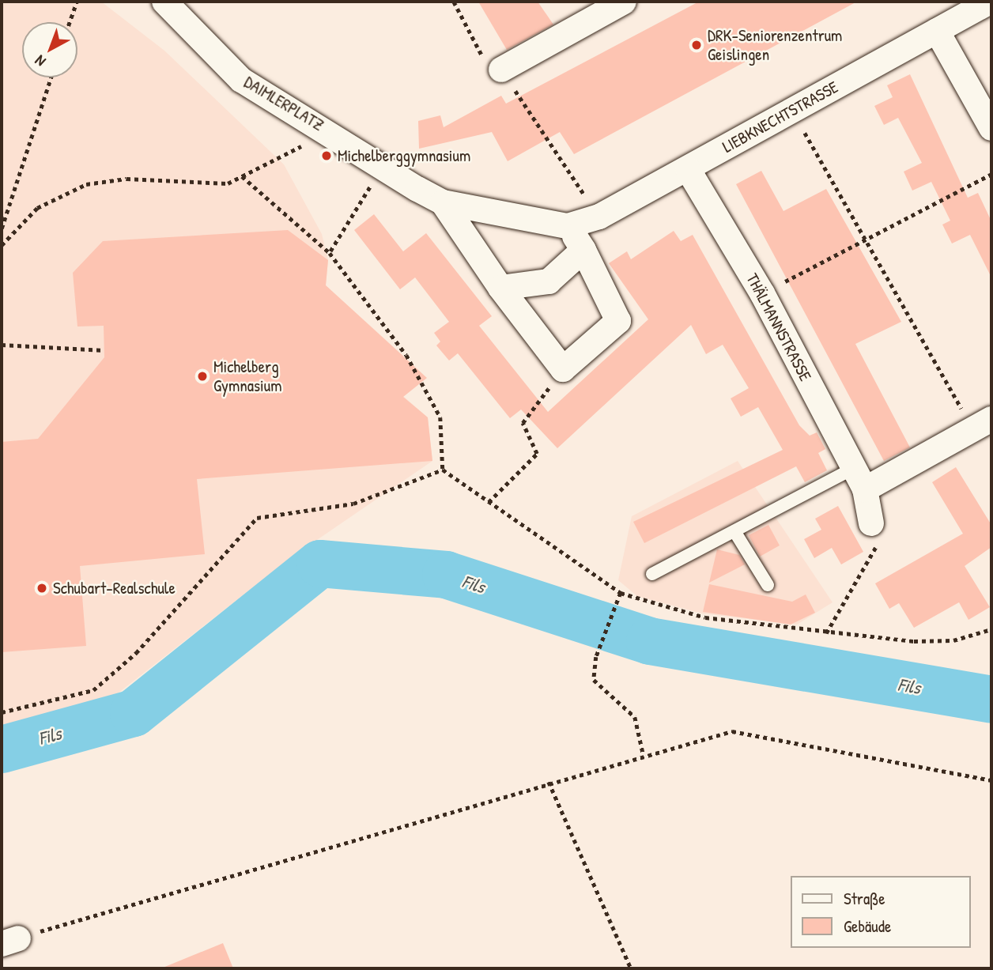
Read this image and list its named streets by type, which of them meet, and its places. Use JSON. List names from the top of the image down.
{
  "streets": {
    "street": ["DAIMLERPLATZ", "LIEBKNECHTSTRASSE", "THÄLMANNSTRASSE"]
  },
  "crossings": [
    ["DAIMLERPLATZ", "LIEBKNECHTSTRASSE"],
    ["LIEBKNECHTSTRASSE", "THÄLMANNSTRASSE"]
  ],
  "water": ["Fils"],
  "places": [
    "DRK-Seniorenzentrum Geislingen",
    "Michelberggymnasium",
    "Michelberg Gymnasium",
    "Schubart-Realschule"
  ],
  "legend": ["Straße", "Gebäude"],
  "north": "bottom left"
}
